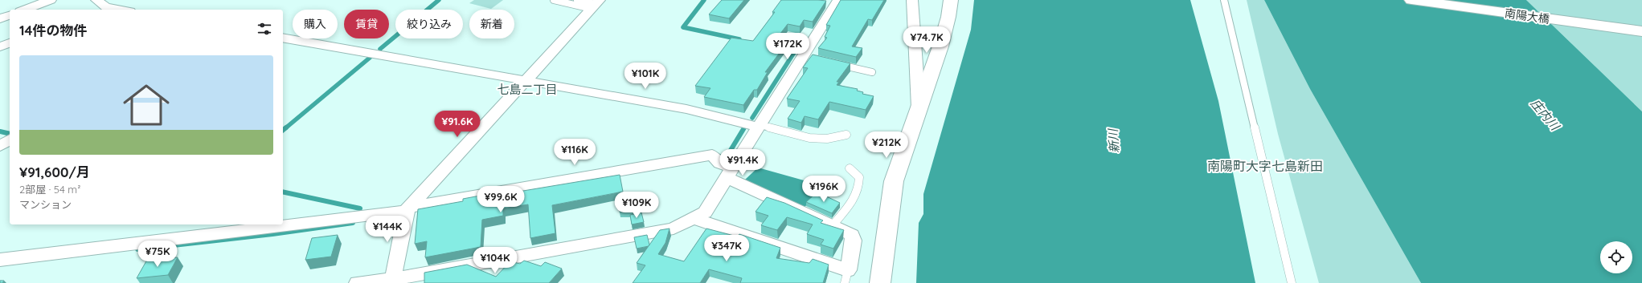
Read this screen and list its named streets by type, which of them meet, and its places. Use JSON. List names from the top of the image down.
{
  "streets": {
    "street": ["南陽大橋"]
  },
  "districts": ["七島二丁目", "南陽町大字七島新田"],
  "water": ["庄内川", "新川"],
  "page": {
    "chip": [
      "購入",
      "賃貸",
      "絞り込み",
      "新着"
    ],
    "heading": "14件の物件",
    "price": [
      "¥74.7K",
      "¥172K",
      "¥101K",
      "¥91.6K",
      "¥212K",
      "¥116K",
      "¥91.4K",
      "¥196K",
      "¥99.6K",
      "¥109K",
      "¥144K",
      "¥347K",
      "¥75K",
      "¥104K"
    ],
    "list": [
      {
        "name": "¥91,600/月",
        "note": "2部屋 · 54 m² · マンション"
      }
    ]
  }
}
